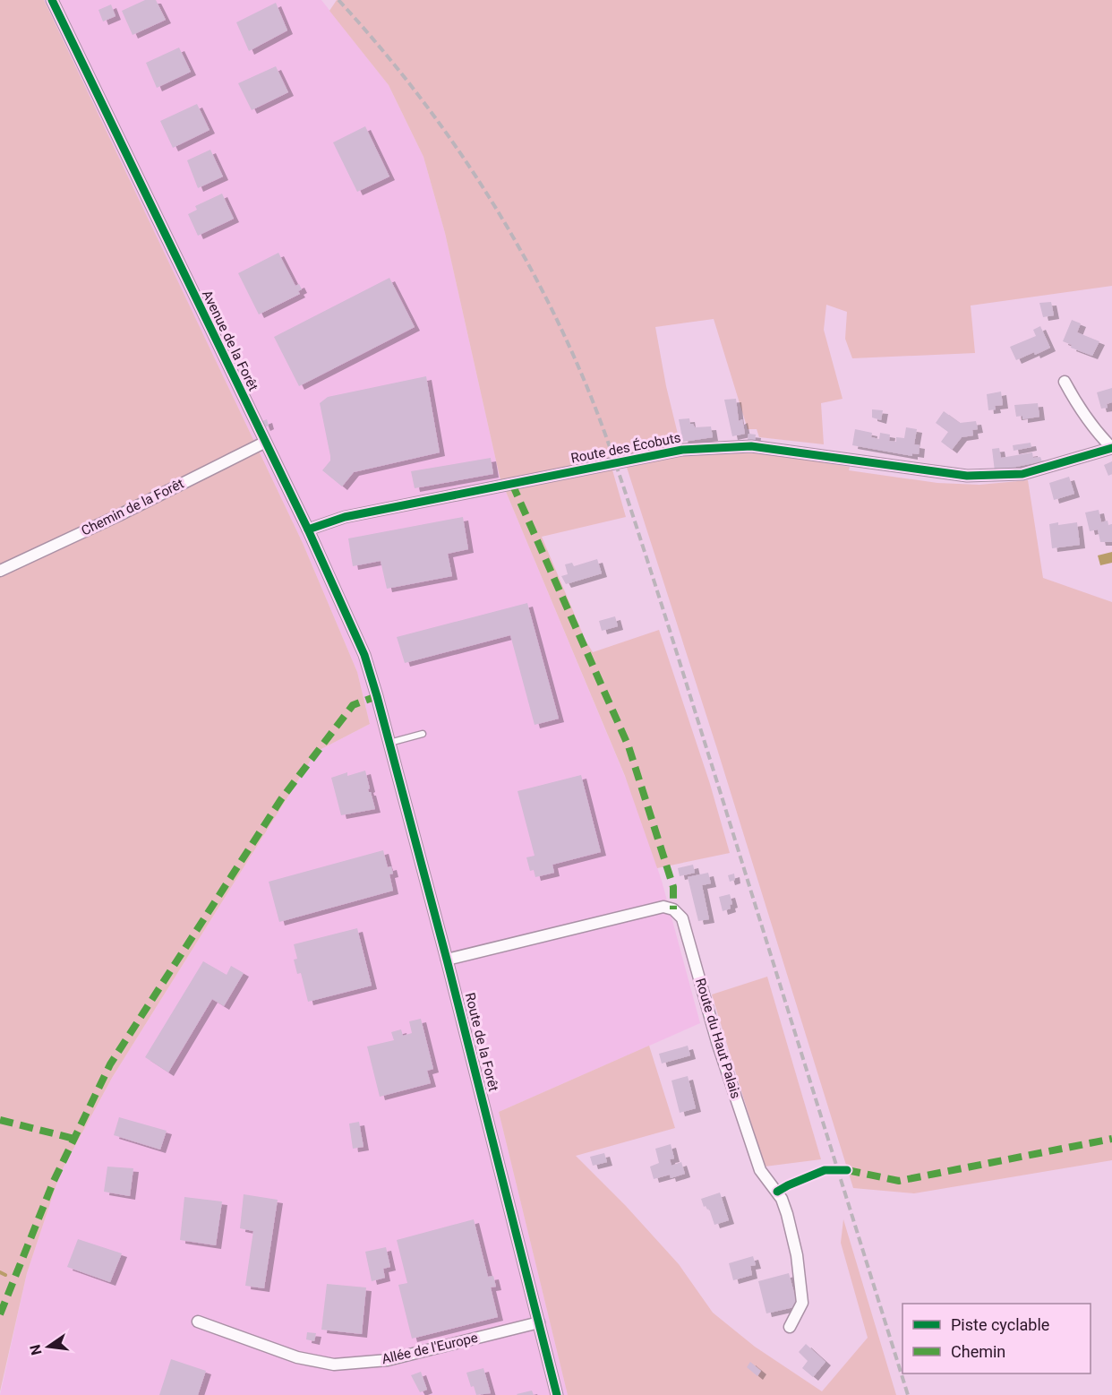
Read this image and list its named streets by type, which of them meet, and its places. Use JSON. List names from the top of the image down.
{
  "streets": {
    "street": [
      "Avenue de la Forêt",
      "Route des Écobuts",
      "Chemin de la Forêt",
      "Route du Haut Palais",
      "Route de la Forêt",
      "Allée de l'Europe"
    ]
  },
  "crossings": [
    ["Avenue de la Forêt", "Route des Écobuts"],
    ["Avenue de la Forêt", "Chemin de la Forêt"],
    ["Avenue de la Forêt", "Route de la Forêt"],
    ["Route du Haut Palais", "Route de la Forêt"],
    ["Route de la Forêt", "Allée de l'Europe"]
  ],
  "legend": ["Piste cyclable", "Chemin"],
  "north": "left"
}
